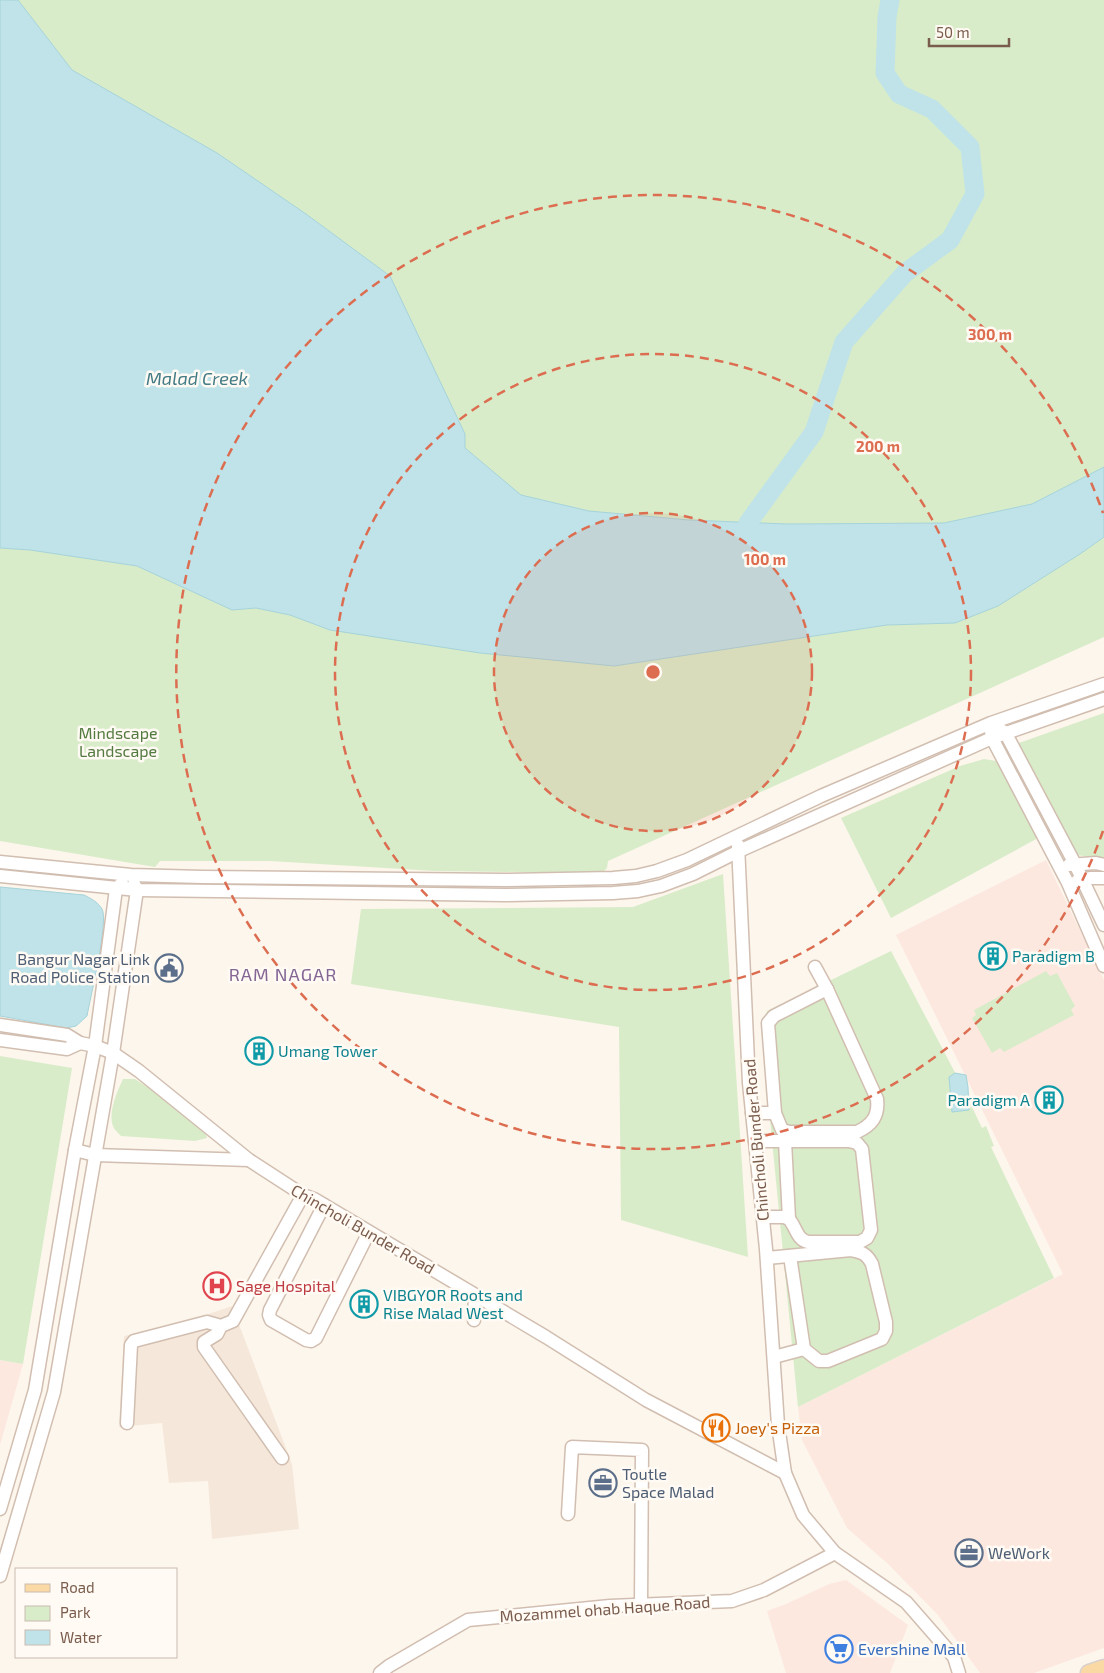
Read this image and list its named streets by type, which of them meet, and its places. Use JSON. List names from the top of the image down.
{
  "streets": {
    "street": ["Chincholi Bunder Road", "Mozammel ohab Haque Road"]
  },
  "crossings": [
    ["Chincholi Bunder Road", "Mozammel ohab Haque Road"]
  ],
  "districts": ["RAM NAGAR"],
  "water": ["Malad Creek"],
  "parks": ["Mindscape Landscape"],
  "places": {
    "building": [
      "Paradigm B",
      "Umang Tower",
      "Paradigm A",
      "VIBGYOR Roots and Rise Malad West"
    ],
    "public building": ["Bangur Nagar Link Road Police Station"],
    "hospital": ["Sage Hospital"],
    "restaurant": ["Joey's Pizza"],
    "office": ["Toutle Space Malad", "WeWork"],
    "supermarket": ["Evershine Mall"]
  },
  "legend": ["Road", "Park", "Water"],
  "scale_bar": "50 m",
  "rings": ["300 m", "200 m", "100 m"]
}
